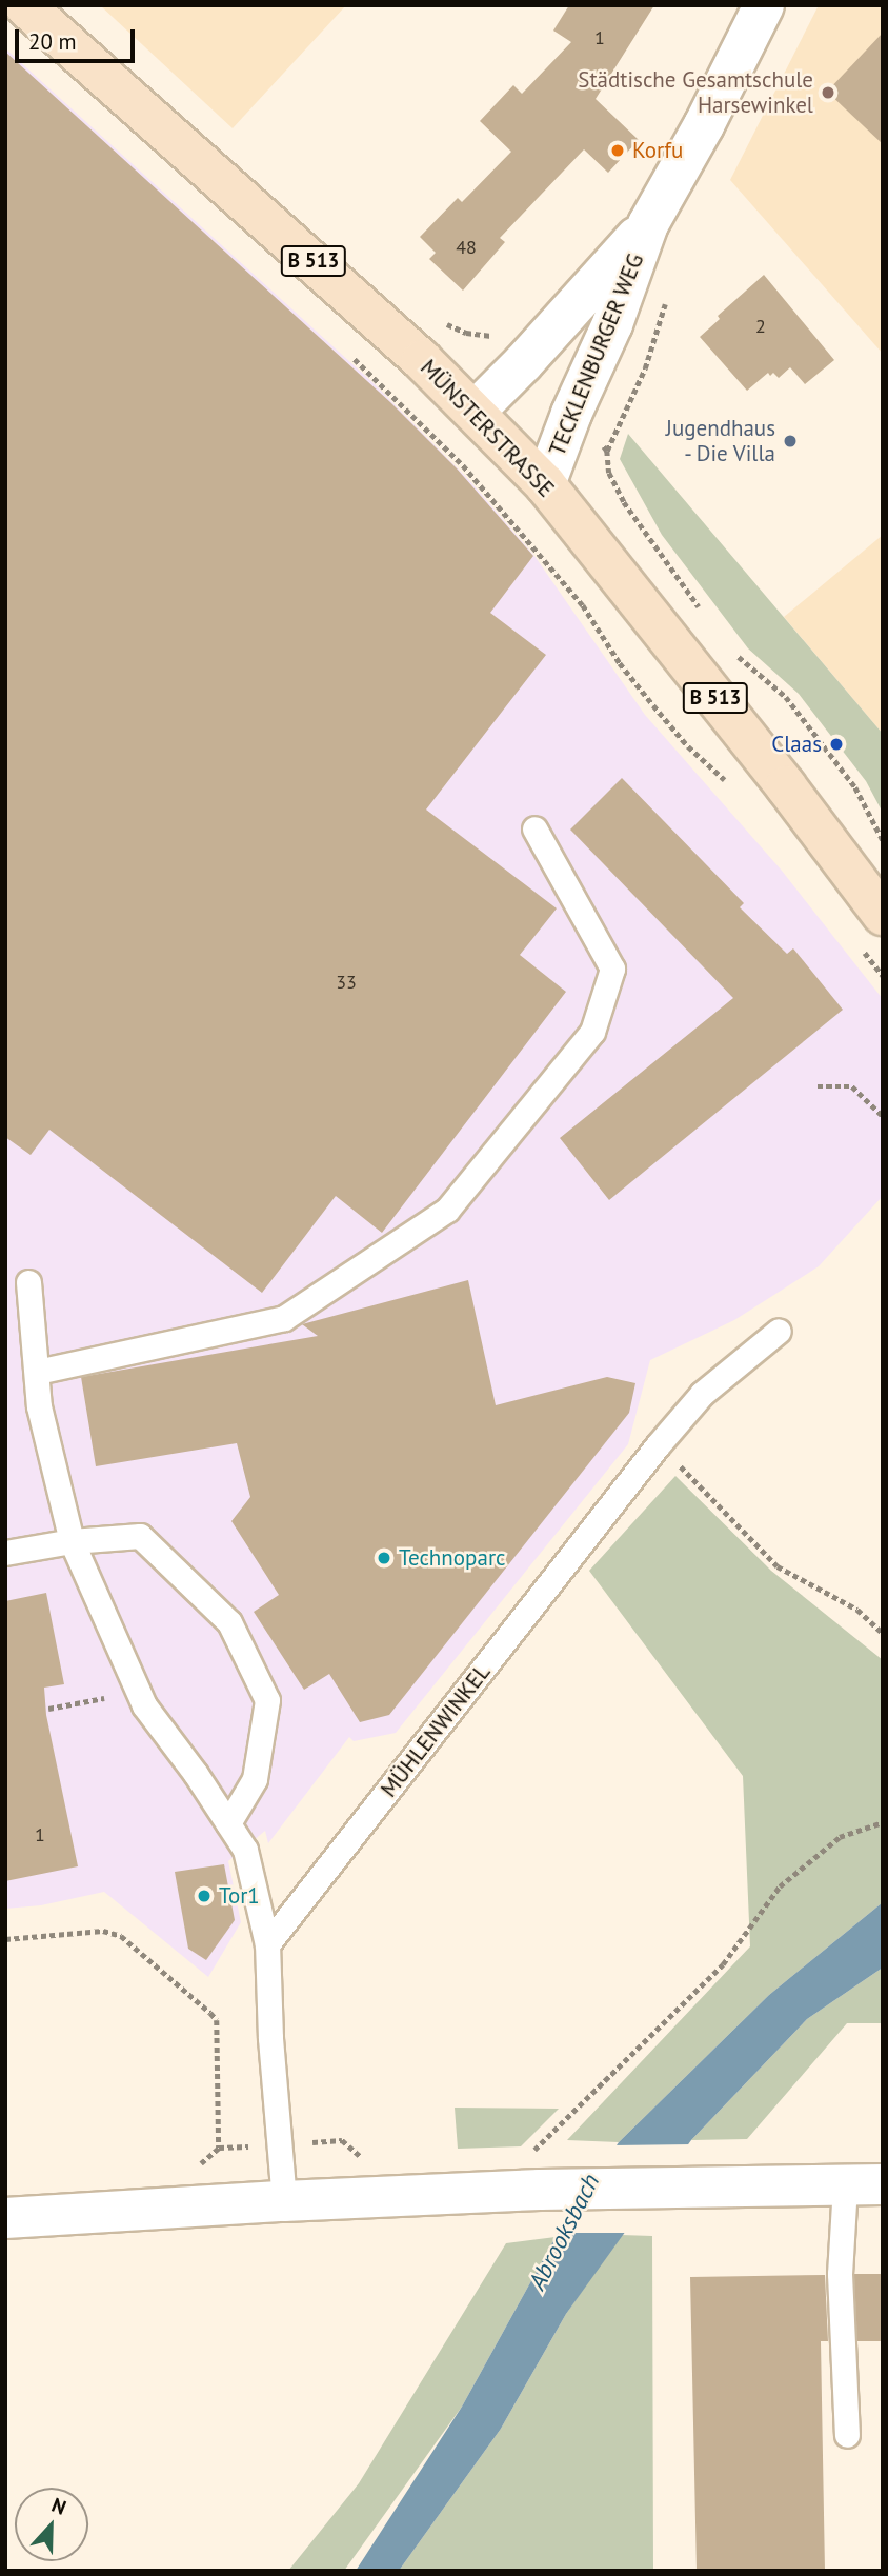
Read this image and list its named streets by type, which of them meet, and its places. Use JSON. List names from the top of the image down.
{
  "streets": {
    "main road": ["B 513", "MÜNSTERSTRASSE"],
    "street": ["TECKLENBURGER WEG"],
    "lane": ["MÜHLENWINKEL"]
  },
  "crossings": [
    ["TECKLENBURGER WEG", "MÜNSTERSTRASSE"]
  ],
  "water": ["Abrooksbach"],
  "places": [
    "Städtische Gesamtschule Harsewinkel",
    "Korfu",
    "Jugendhaus - Die Villa",
    "Claas",
    "Technoparc",
    "Tor1"
  ],
  "house_numbers": [
    "1",
    "48",
    "2",
    "33",
    "1"
  ],
  "scale_bar": "20 m",
  "north": "top"
}
